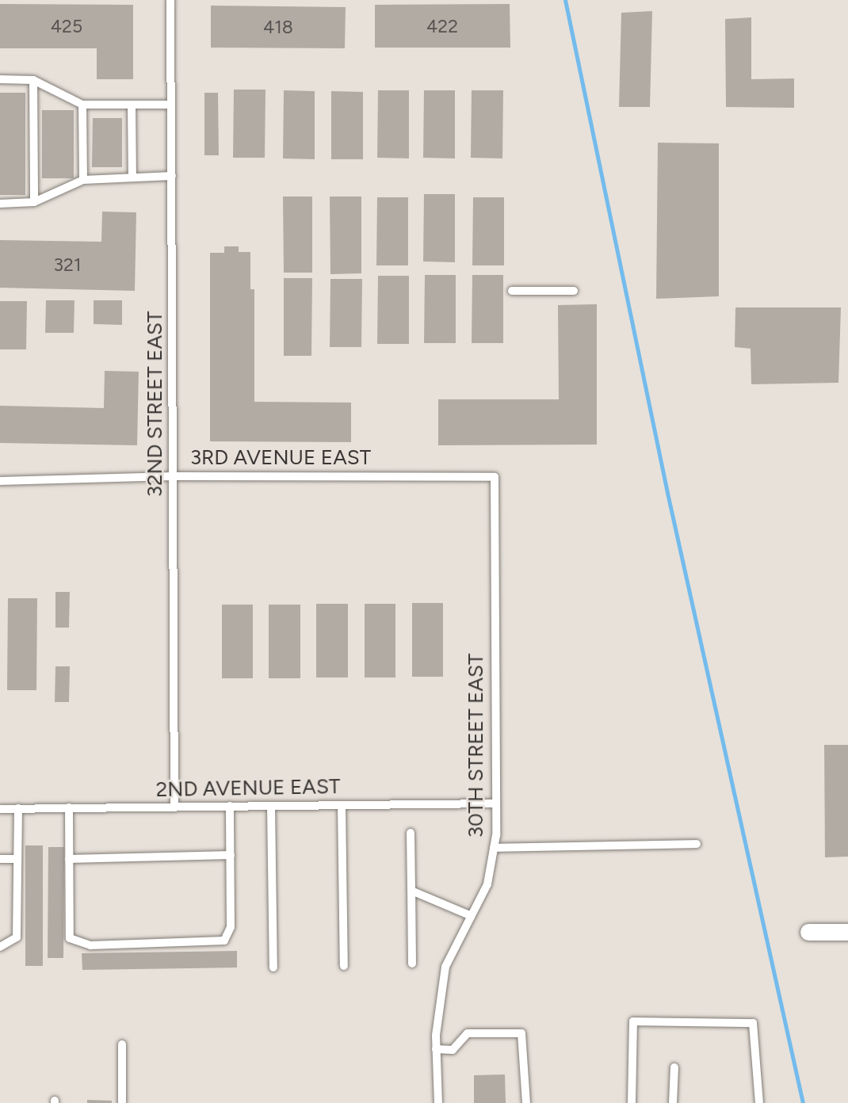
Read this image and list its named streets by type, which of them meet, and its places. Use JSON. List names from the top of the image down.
{
  "streets": {
    "lane": [
      "32ND STREET EAST",
      "3RD AVENUE EAST",
      "30TH STREET EAST",
      "2ND AVENUE EAST"
    ]
  },
  "crossings": [
    ["32ND STREET EAST", "3RD AVENUE EAST"],
    ["32ND STREET EAST", "2ND AVENUE EAST"],
    ["3RD AVENUE EAST", "30TH STREET EAST"],
    ["30TH STREET EAST", "2ND AVENUE EAST"]
  ],
  "house_numbers": [
    "425",
    "422",
    "418",
    "321"
  ]
}
